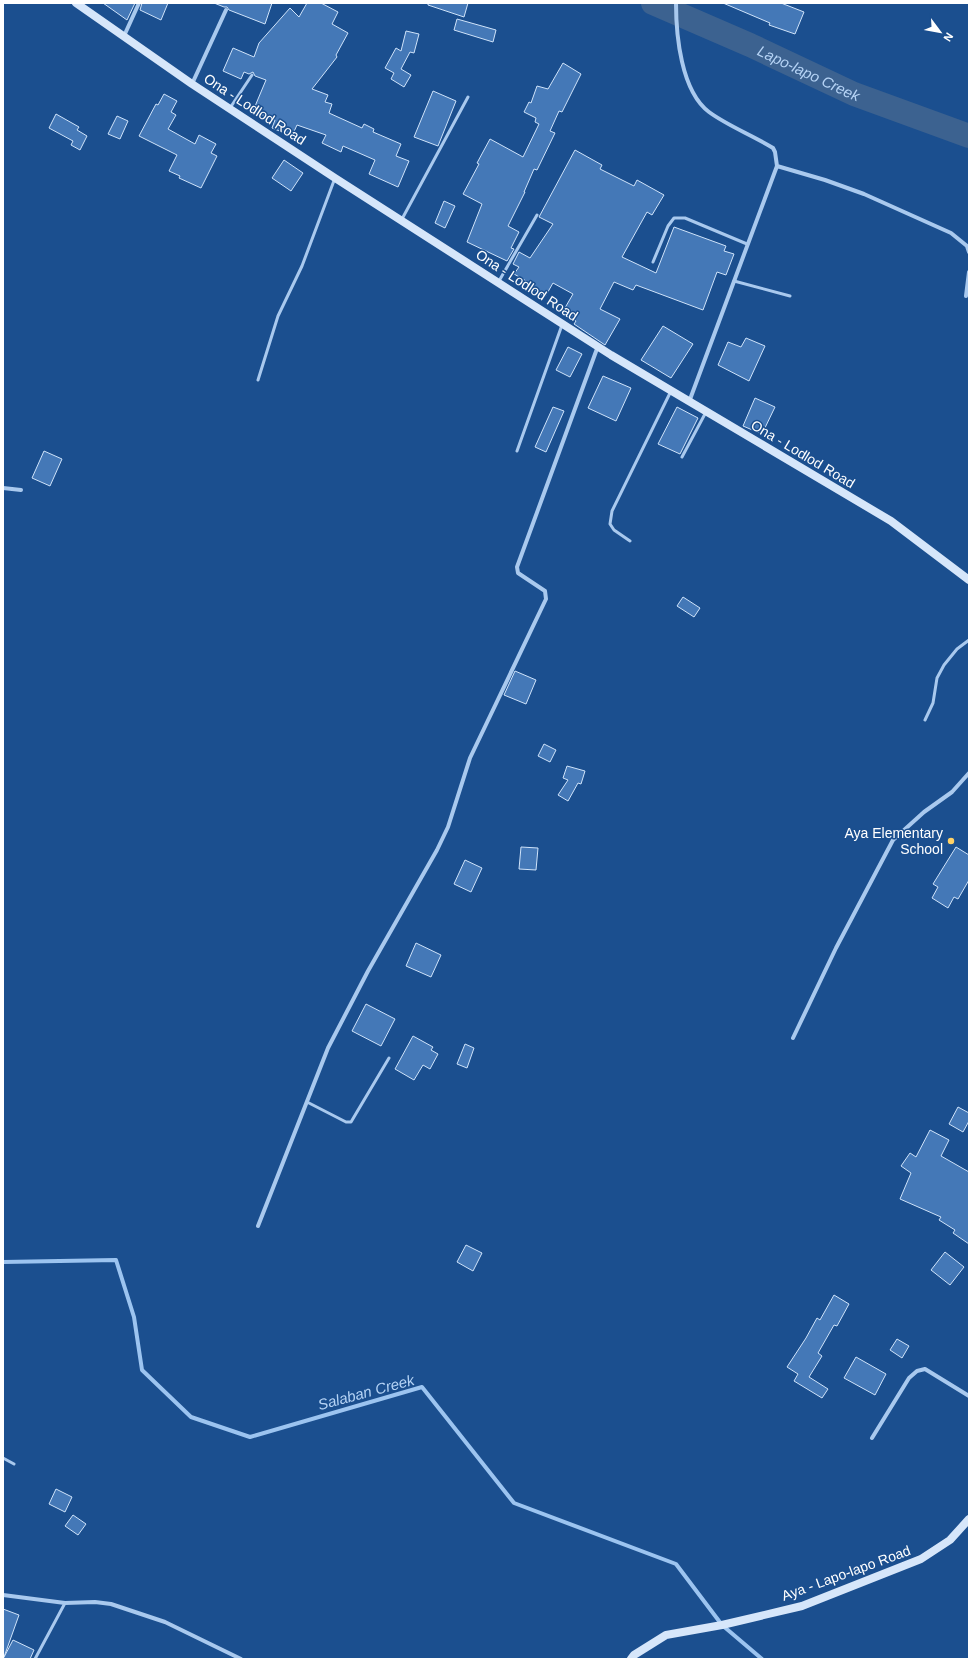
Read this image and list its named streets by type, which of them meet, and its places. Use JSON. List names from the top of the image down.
{
  "streets": {
    "main road": ["Ona - Lodlod Road", "Aya - Lapo-lapo Road"]
  },
  "water": ["Lapo-lapo Creek", "Salaban Creek"],
  "places": ["Aya Elementary School"],
  "north": "bottom right"
}
